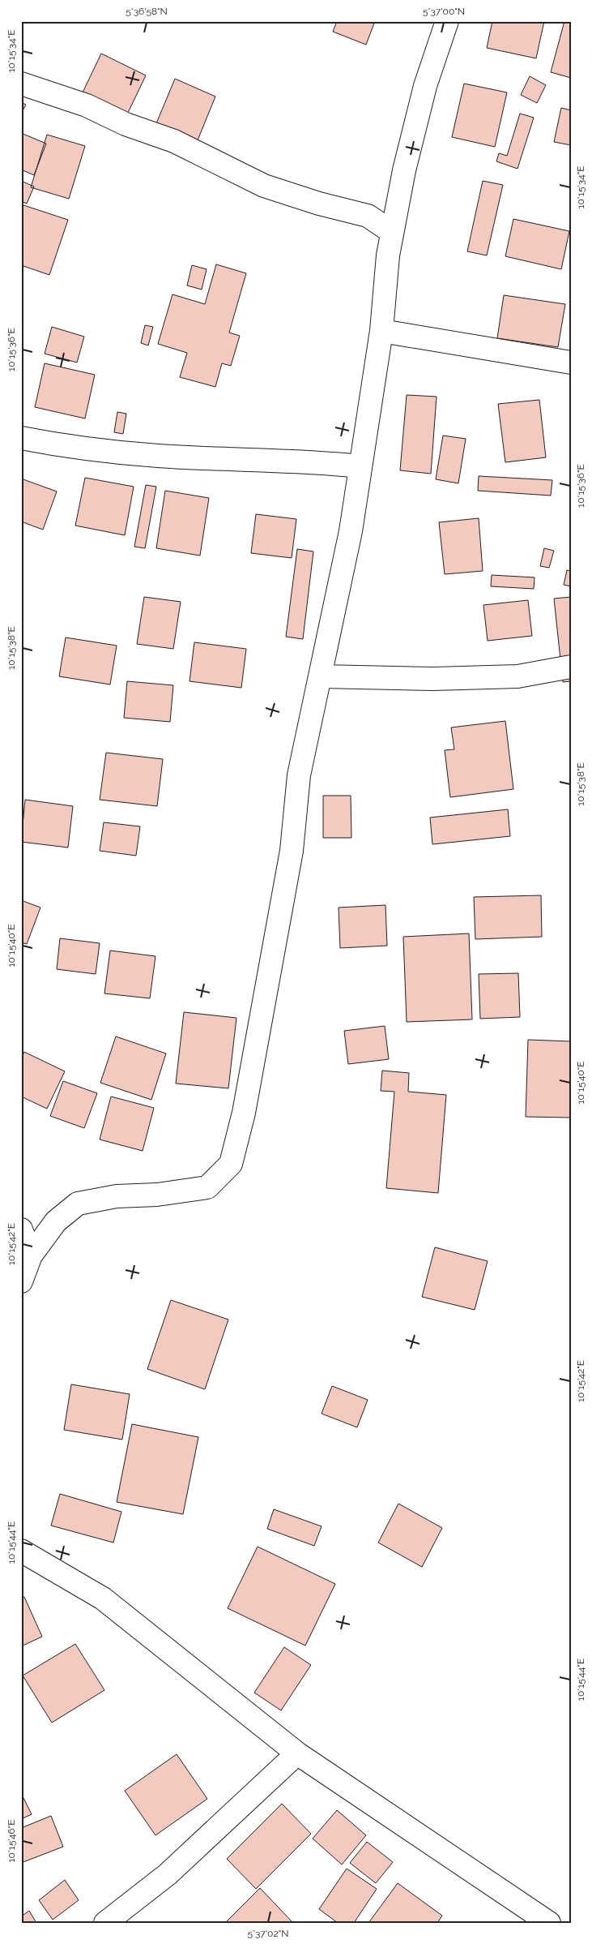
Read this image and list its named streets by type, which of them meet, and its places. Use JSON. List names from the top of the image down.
{
  "coordinates": [
    "5°36'58\"N",
    "5°37'00\"N",
    "10°15'34\"E",
    "10°15'36\"E",
    "10°15'38\"E",
    "10°15'40\"E",
    "10°15'42\"E",
    "10°15'44\"E",
    "10°15'46\"E",
    "5°37'02\"N"
  ]
}
